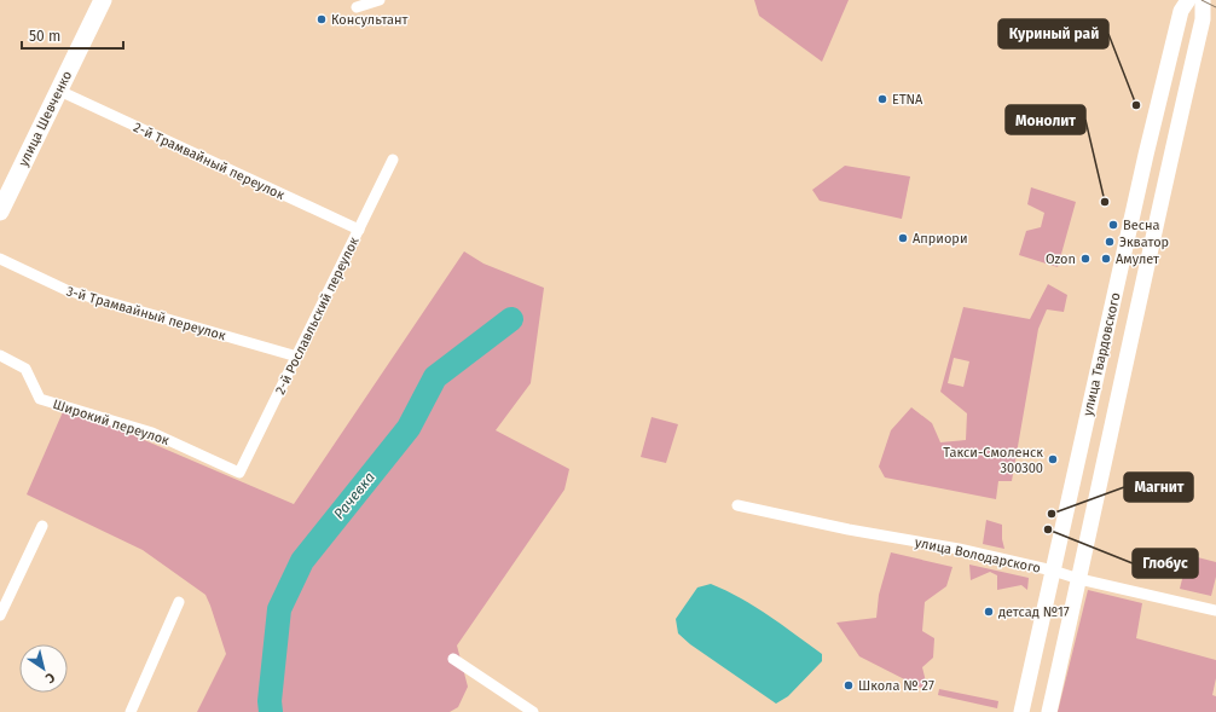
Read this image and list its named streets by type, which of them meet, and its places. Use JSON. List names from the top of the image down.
{
  "streets": {
    "main road": ["улица Шевченко"],
    "street": [
      "2-й Трамвайный переулок",
      "3-й Трамвайный переулок",
      "2-й Рославльский переулок",
      "улица Твардовского",
      "Широкий переулок",
      "улица Володарского"
    ]
  },
  "crossings": [
    ["улица Шевченко", "2-й Трамвайный переулок"],
    ["2-й Трамвайный переулок", "2-й Рославльский переулок"],
    ["3-й Трамвайный переулок", "2-й Рославльский переулок"],
    ["2-й Рославльский переулок", "Широкий переулок"],
    ["улица Твардовского", "улица Володарского"]
  ],
  "water": ["Рачевка"],
  "places": [
    "Консультант",
    "ETNA",
    "Куриный рай",
    "Монолит",
    "Весна",
    "Априори",
    "Экватор",
    "Ozon",
    "Амулет",
    "Такси-Смоленск 300300",
    "Магнит",
    "Глобус",
    "детсад №17",
    "Школа № 27"
  ],
  "scale_bar": "50 m",
  "north": "bottom right"
}
